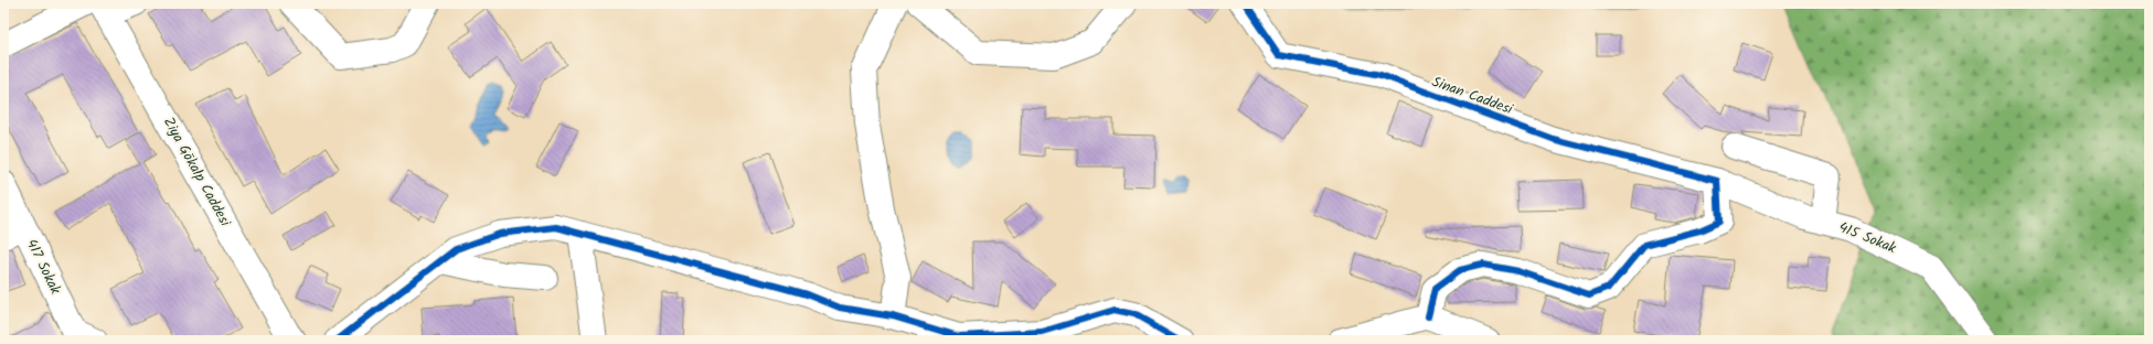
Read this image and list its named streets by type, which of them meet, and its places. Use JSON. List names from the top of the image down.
{
  "streets": {
    "street": [
      "Sinan Caddesi",
      "Ziya Gökalp Caddesi",
      "415 Sokak",
      "417 Sokak"
    ]
  },
  "crossings": [
    ["Sinan Caddesi", "415 Sokak"]
  ]
}
